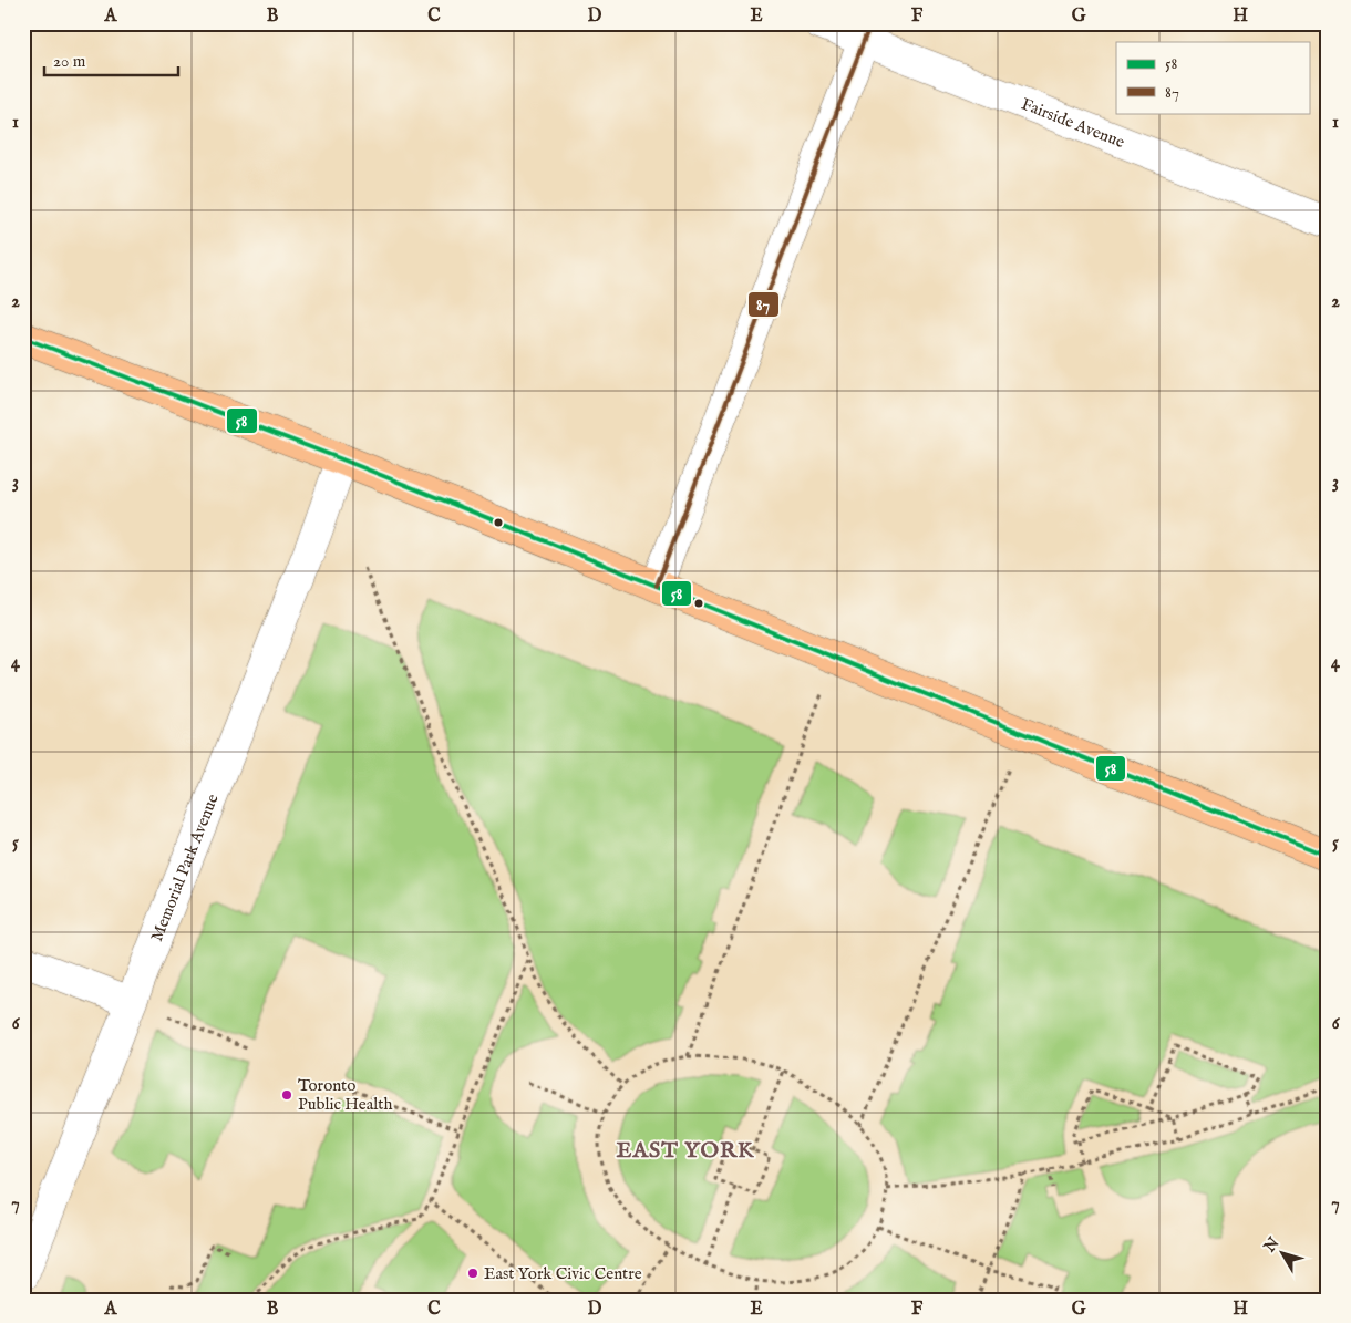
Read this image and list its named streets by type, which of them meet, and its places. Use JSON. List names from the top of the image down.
{
  "streets": {
    "street": ["Fairside Avenue", "Memorial Park Avenue"]
  },
  "districts": ["EAST YORK"],
  "places": ["Toronto Public Health", "East York Civic Centre"],
  "lines": ["transit line 87", "transit line 58"],
  "legend": ["58", "87"],
  "scale_bar": "20 m",
  "north": "top left",
  "grid": {
    "columns": [
      "A",
      "B",
      "C",
      "D",
      "E",
      "F",
      "G",
      "H"
    ],
    "rows": [
      "1",
      "2",
      "3",
      "4",
      "5",
      "6",
      "7"
    ]
  }
}
